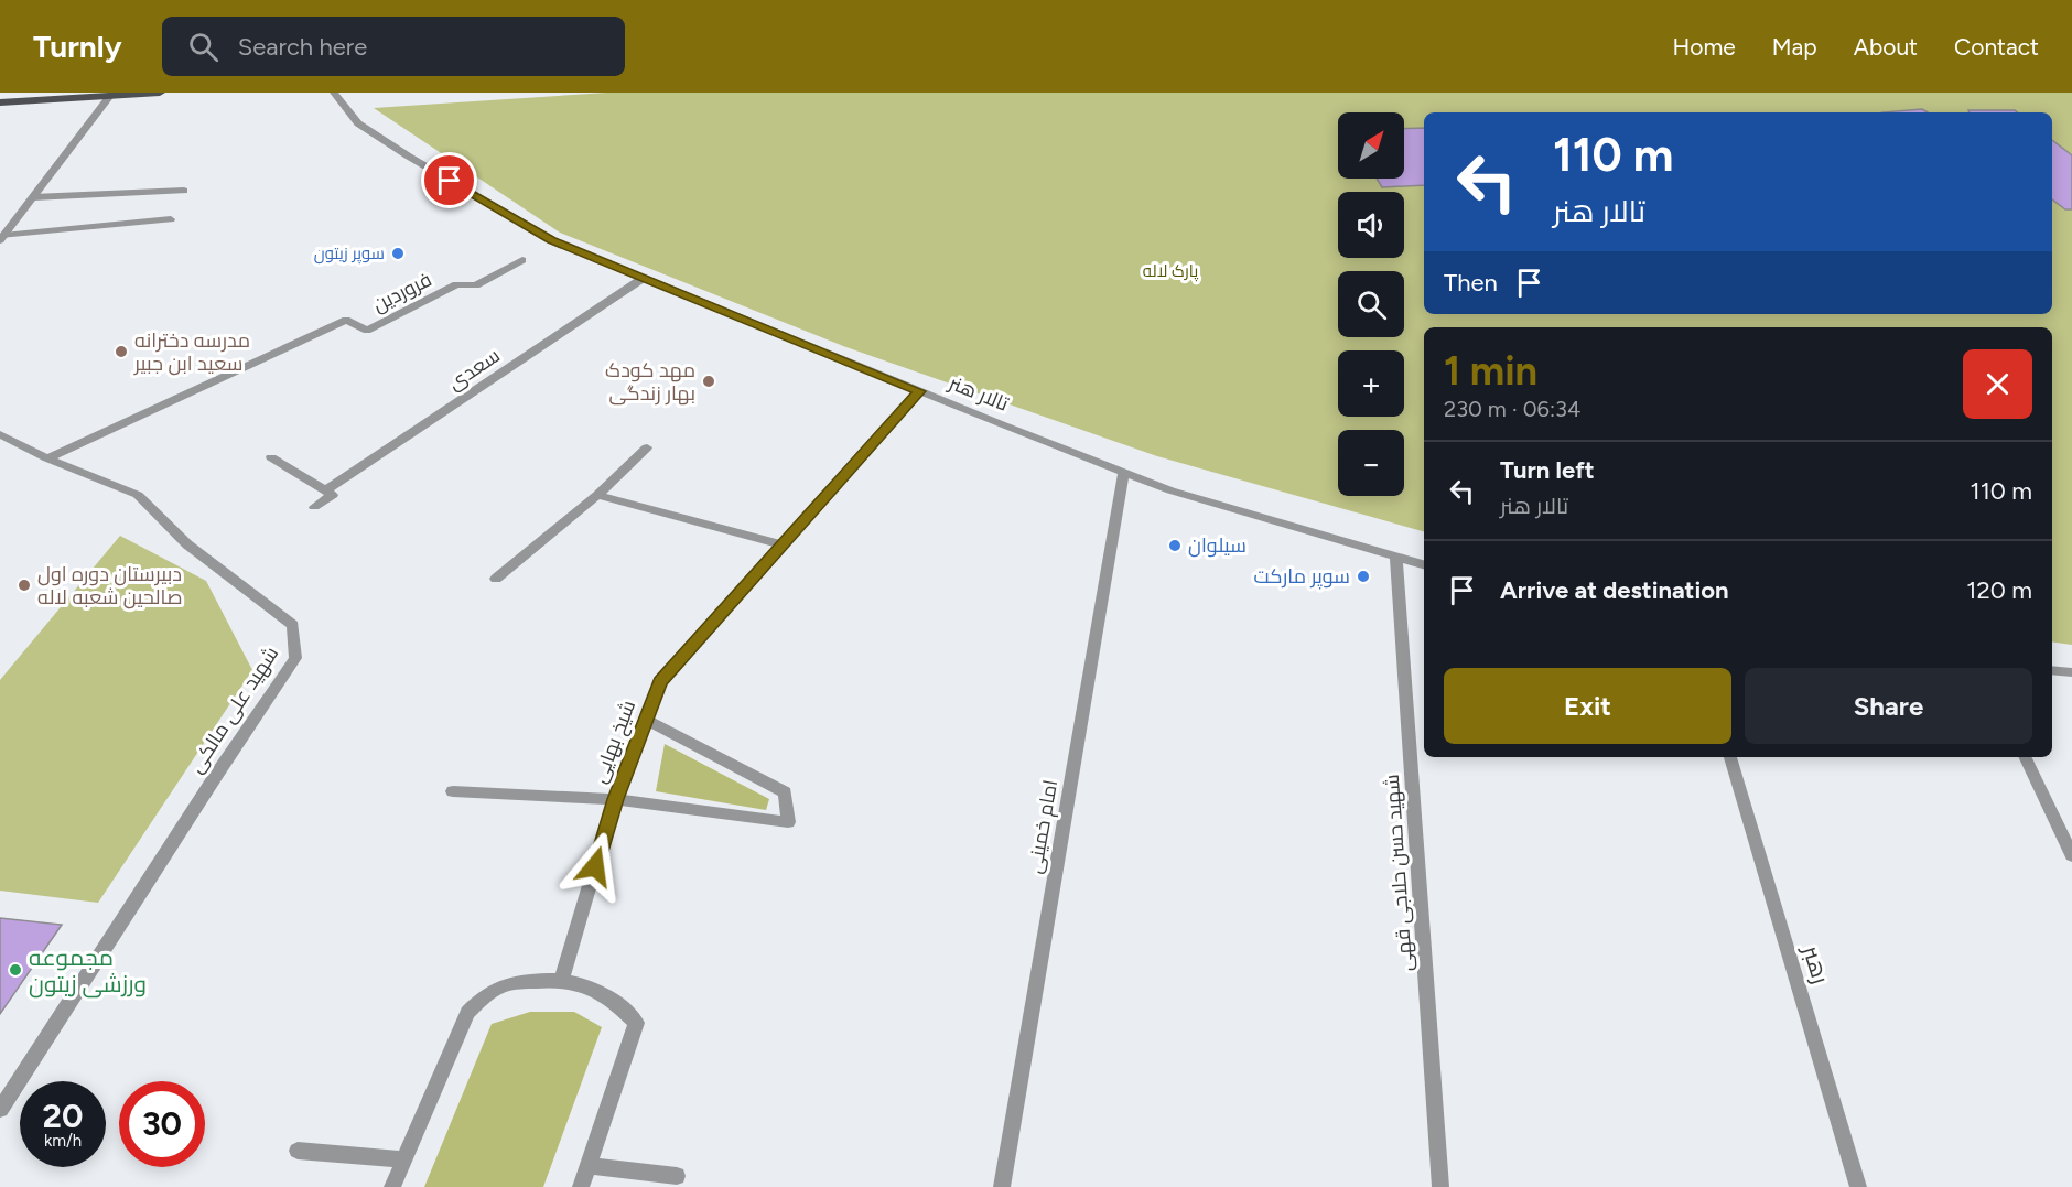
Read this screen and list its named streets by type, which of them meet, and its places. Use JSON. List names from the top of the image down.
{
  "streets": {
    "street": [
      "فروردین",
      "سعدی",
      "تالار هنر",
      "شهید علی مالکی",
      "شیخ بهایی",
      "امام خمینی",
      "شهید حسن حلاجی قهی",
      "رهبر"
    ]
  },
  "crossings": [
    ["فروردین", "شهید علی مالکی"],
    ["سعدی", "تالار هنر"],
    ["تالار هنر", "شیخ بهایی"],
    ["تالار هنر", "امام خمینی"],
    ["تالار هنر", "شهید حسن حلاجی قهی"]
  ],
  "parks": ["پارک لاله"],
  "places": [
    "سوپر زیتون",
    "مدرسه دخترانه سعید ابن جبیر",
    "مهد کودک بهار زندگی",
    "سیلوان",
    "سوپر مارکت",
    "دبیرستان دوره اول صالحین شعبه لاله",
    "مجموعه ورزشی زیتون"
  ],
  "north": "top right",
  "page": {
    "header": "Turnly",
    "search": "Search here",
    "nav": [
      "Home",
      "Map",
      "About",
      "Contact"
    ],
    "map_buttons": ["+", "−"],
    "turn": ["110 m", "تالار هنر"],
    "then": "Then",
    "heading": ["1 min", "230 m · 06:34"],
    "list": [
      {
        "name": "Turn left",
        "note": "تالار هنر",
        "value": "110 m"
      },
      {
        "name": "Arrive at destination",
        "value": "120 m"
      }
    ],
    "buttons": ["Exit", "Share"],
    "speed": "20 km/h",
    "limit": "30"
  }
}
